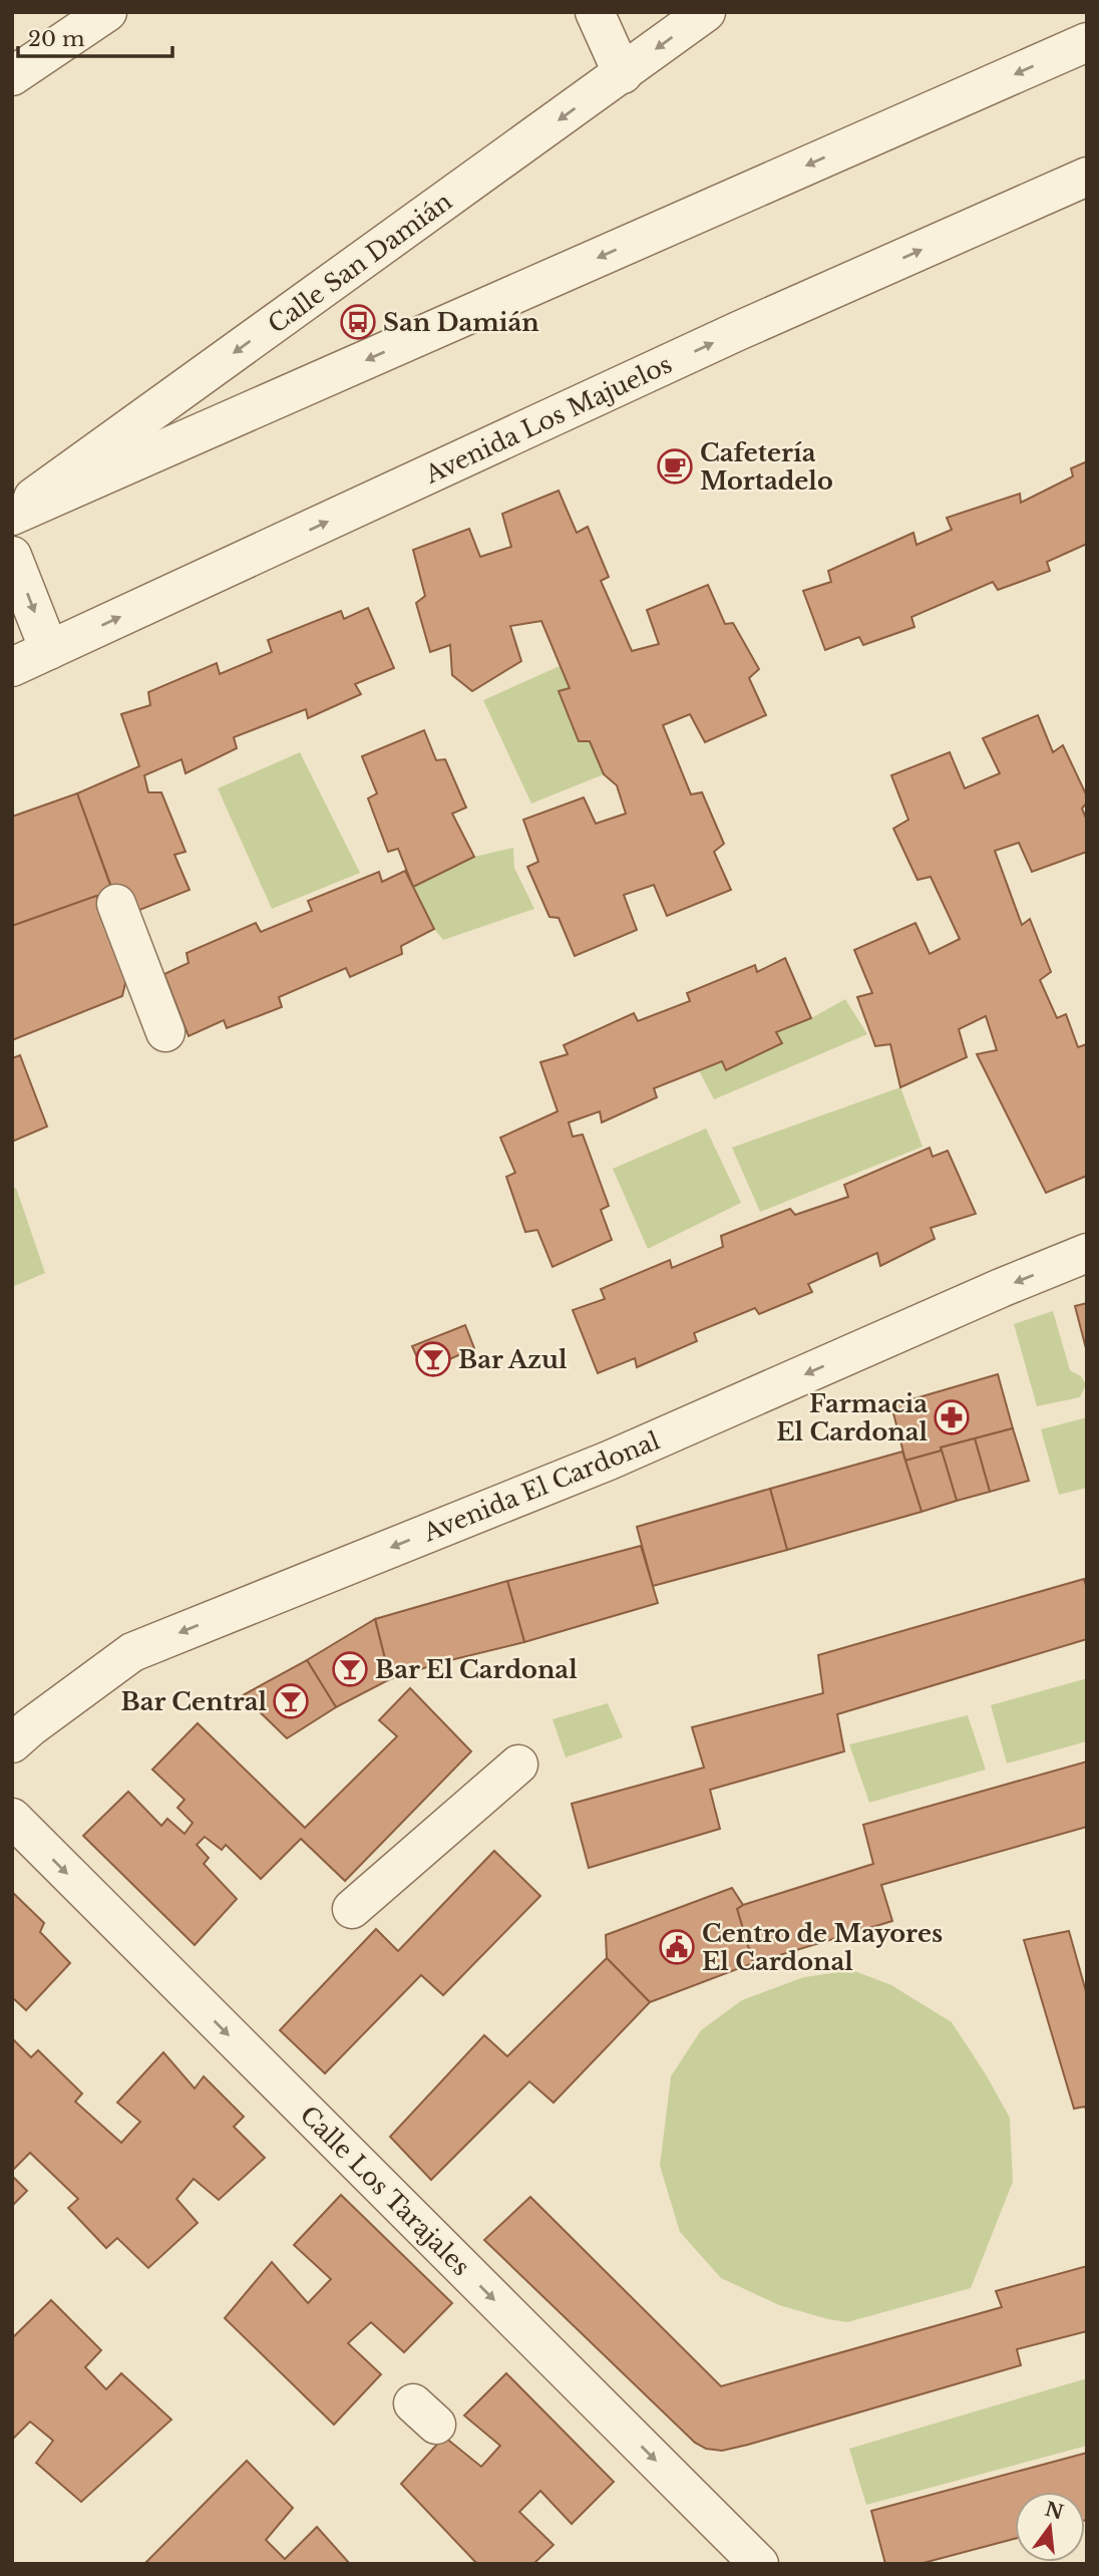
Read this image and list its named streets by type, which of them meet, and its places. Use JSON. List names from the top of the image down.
{
  "streets": {
    "street": [
      "Calle San Damián",
      "Avenida Los Majuelos",
      "Avenida El Cardonal",
      "Calle Los Tarajales"
    ]
  },
  "one_way": ["Avenida El Cardonal", "Calle Los Tarajales"],
  "places": {
    "bus stop": ["San Damián"],
    "cafe": ["Cafetería Mortadelo"],
    "bar": ["Bar Azul", "Bar El Cardonal", "Bar Central"],
    "pharmacy": ["Farmacia El Cardonal"],
    "public building": ["Centro de Mayores El Cardonal"]
  },
  "scale_bar": "20 m",
  "north": "top"
}
